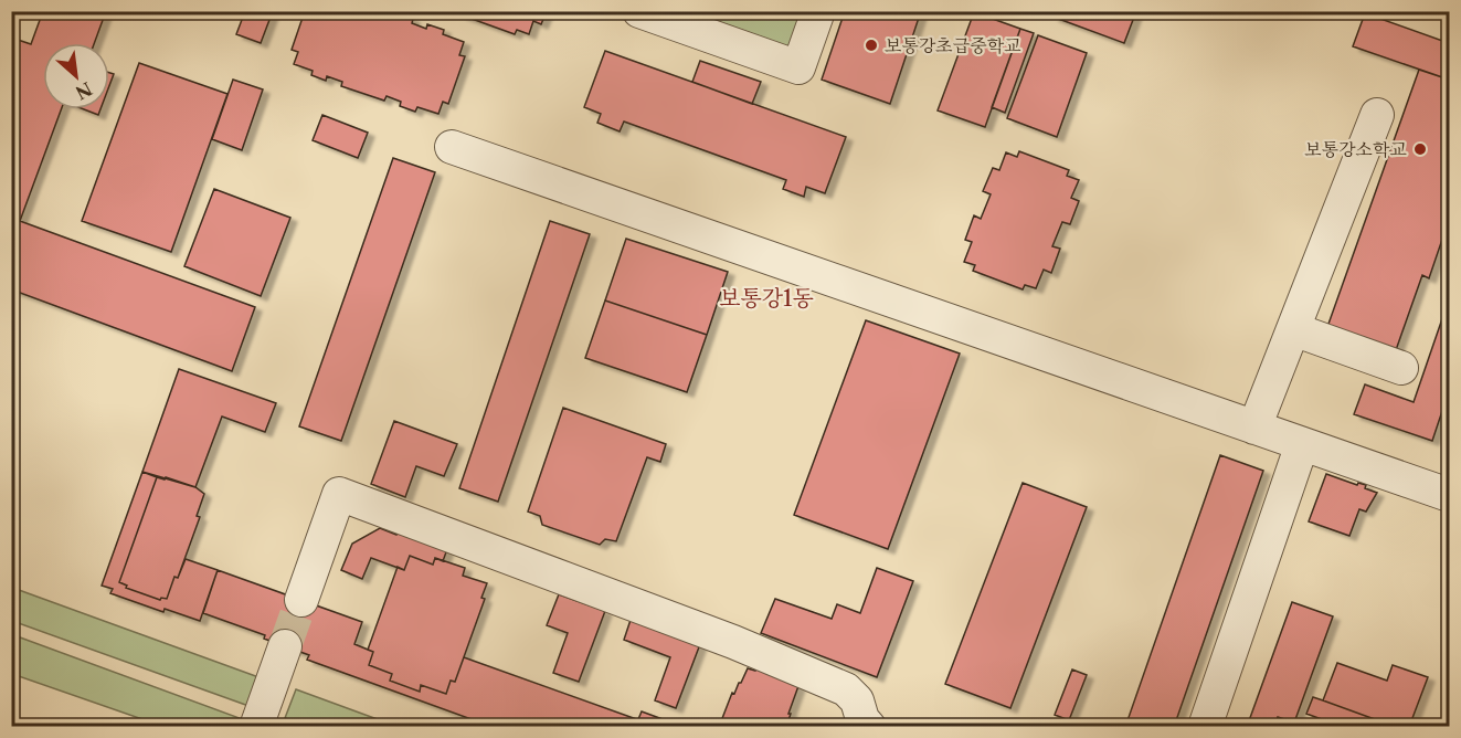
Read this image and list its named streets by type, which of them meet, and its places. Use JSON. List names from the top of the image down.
{
  "districts": ["보통강1동"],
  "places": ["보통강초급중학교", "보통강소학교"],
  "north": "bottom right"
}
